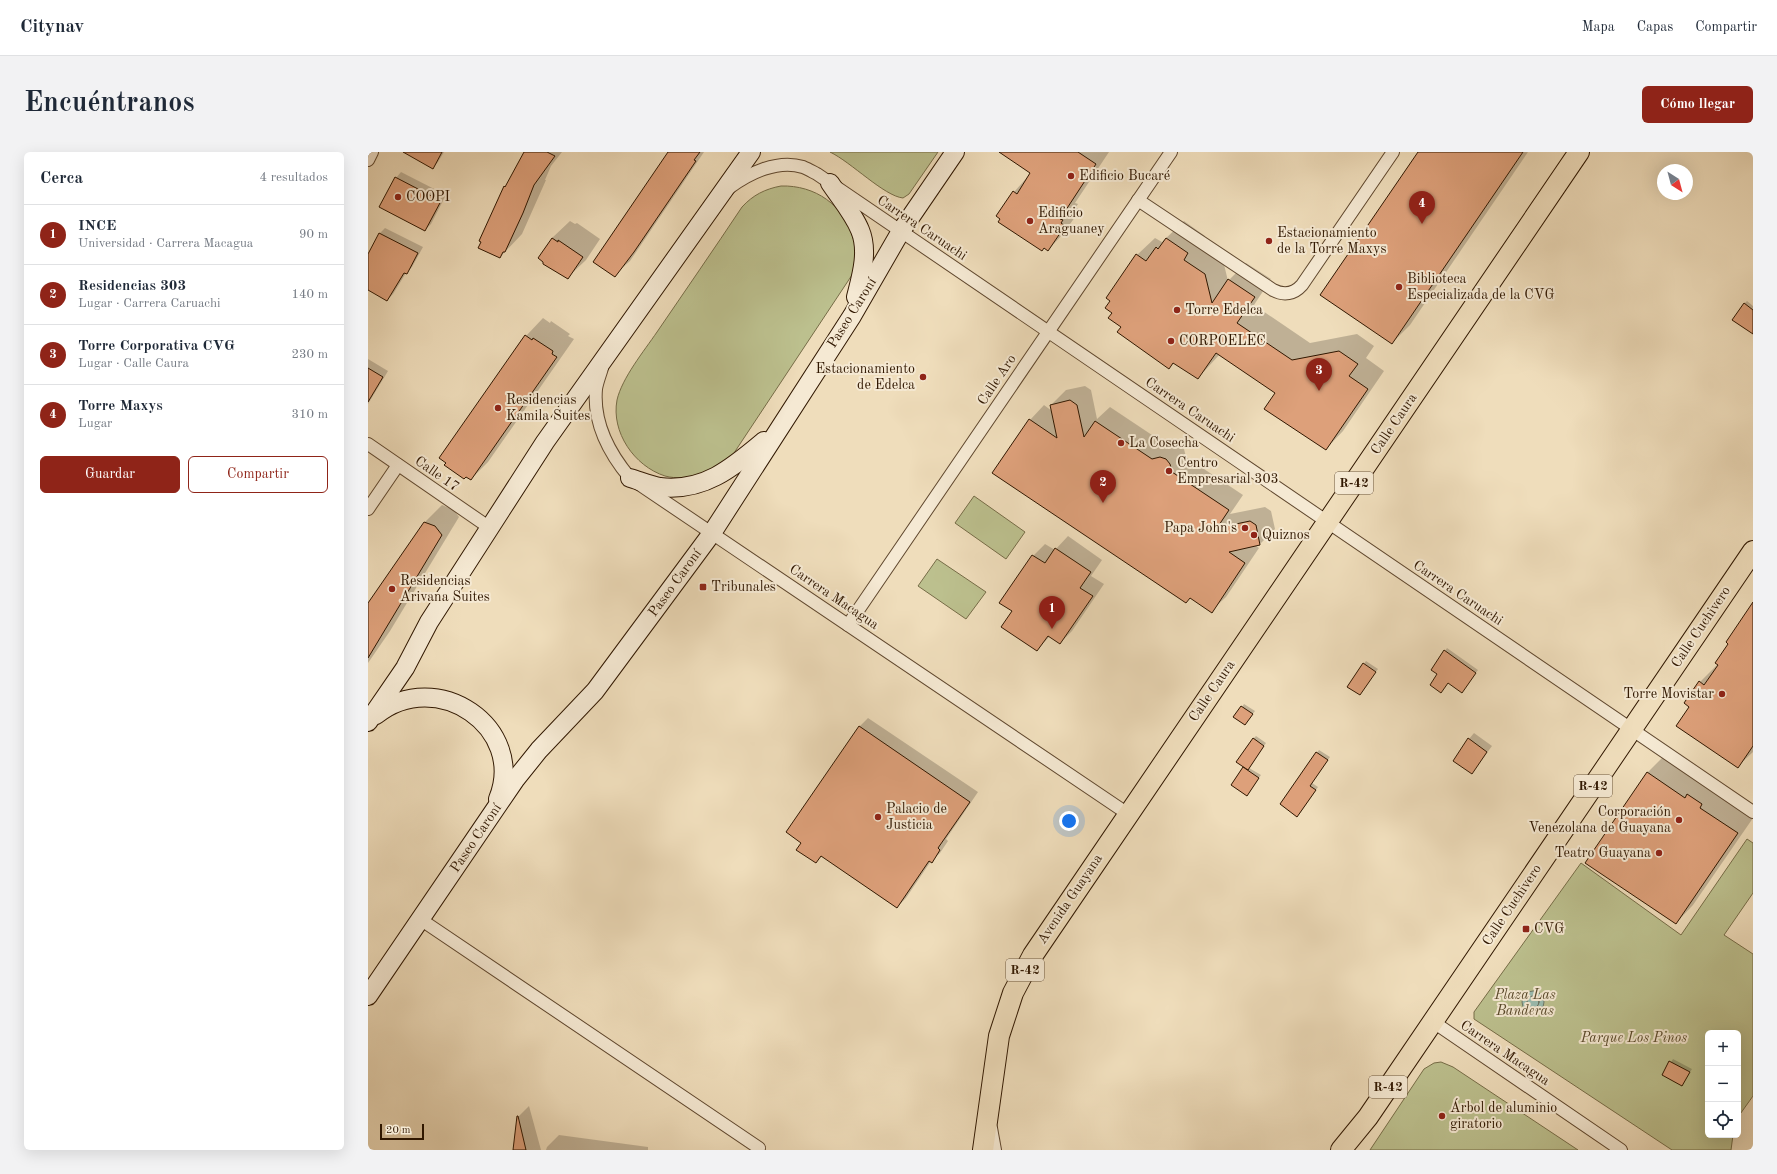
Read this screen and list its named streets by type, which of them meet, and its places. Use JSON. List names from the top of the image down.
{
  "streets": {
    "main road": [
      "Calle Caura",
      "R-42",
      "Calle Cuchivero",
      "Avenida Guayana"
    ],
    "street": [
      "Carrera Caruachi",
      "Paseo Caroní",
      "Calle Aro",
      "Calle 17",
      "Carrera Macagua"
    ]
  },
  "crossings": [
    ["Carrera Caruachi", "Paseo Caroní"],
    ["Carrera Caruachi", "Calle Aro"],
    ["Carrera Caruachi", "Calle Caura"],
    ["Carrera Caruachi", "Calle Cuchivero"],
    ["Paseo Caroní", "Carrera Macagua"],
    ["Calle Aro", "Carrera Macagua"],
    ["Calle Caura", "Carrera Macagua"],
    ["Calle Caura", "Avenida Guayana"],
    ["R-42", "Carrera Macagua"],
    ["R-42", "Calle Cuchivero"],
    ["Carrera Macagua", "Calle Cuchivero"],
    ["Carrera Macagua", "Avenida Guayana"]
  ],
  "parks": ["Plaza Las Banderas", "Parque Los Pinos"],
  "places": {
    "other": [
      "Edificio Bucaré",
      "COOPI",
      "Edificio Araguaney",
      "Estacionamiento de la Torre Maxys",
      "Biblioteca Especializada de la CVG",
      "Torre Edelca",
      "CORPOELEC",
      "Estacionamiento de Edelca",
      "Residencias Kamila Suites",
      "La Cosecha",
      "Centro Empresarial 303",
      "Papa John's",
      "Quiznos",
      "Residencias Arivana Suites",
      "Torre Movistar",
      "Palacio de Justicia",
      "Corporación Venezolana de Guayana",
      "Teatro Guayana",
      "Árbol de aluminio giratorio"
    ],
    "transit": ["Tribunales", "CVG"]
  },
  "scale_bar": "20 m",
  "north": "bottom right",
  "page": {
    "header": "Citynav",
    "nav": ["Mapa", "Capas", "Compartir"],
    "buttons": [
      "Cómo llegar",
      ["Guardar", "Compartir"]
    ],
    "title": "Encuéntranos",
    "heading": ["Cerca", "4 resultados"],
    "pins": [
      "4",
      "3",
      "2",
      "1"
    ],
    "list": [
      {
        "mark": "1",
        "name": "INCE",
        "note": "Universidad · Carrera Macagua",
        "value": "90 m"
      },
      {
        "mark": "2",
        "name": "Residencias 303",
        "note": "Lugar · Carrera Caruachi",
        "value": "140 m"
      },
      {
        "mark": "3",
        "name": "Torre Corporativa CVG",
        "note": "Lugar · Calle Caura",
        "value": "230 m"
      },
      {
        "mark": "4",
        "name": "Torre Maxys",
        "note": "Lugar",
        "value": "310 m"
      }
    ],
    "map_buttons": ["+", "−"],
    "scale": "20 m"
  }
}
